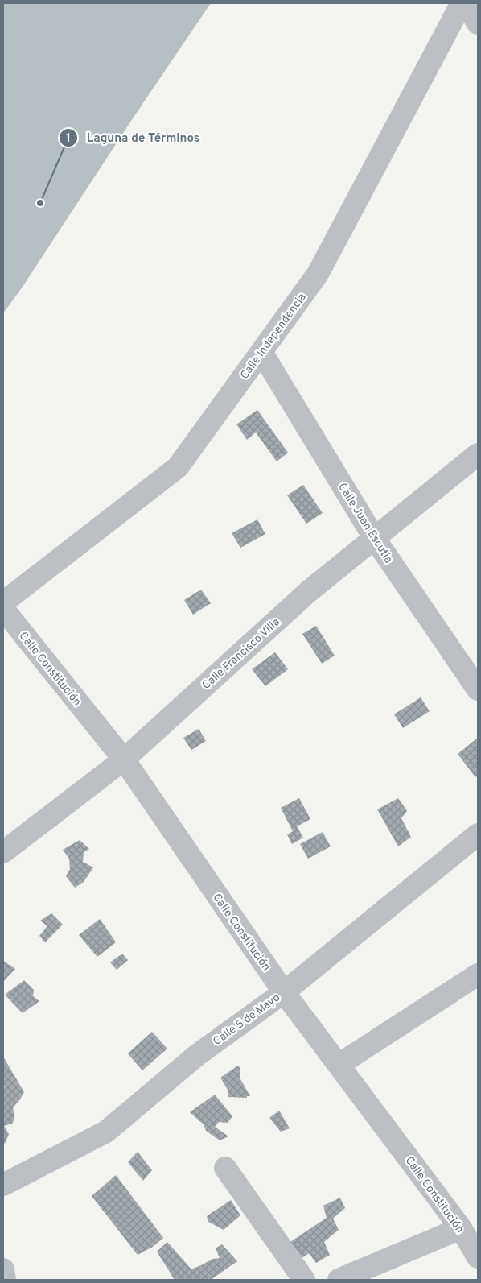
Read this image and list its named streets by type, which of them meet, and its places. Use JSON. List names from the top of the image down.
{
  "streets": {
    "street": [
      "Calle Independencia",
      "Calle Juan Escutia",
      "Calle Francisco Villa",
      "Calle Constitución",
      "Calle 5 de Mayo"
    ]
  },
  "crossings": [
    ["Calle Independencia", "Calle Juan Escutia"],
    ["Calle Juan Escutia", "Calle Francisco Villa"],
    ["Calle Francisco Villa", "Calle Constitución"],
    ["Calle Constitución", "Calle 5 de Mayo"]
  ],
  "places": ["Laguna de Términos"]
}
